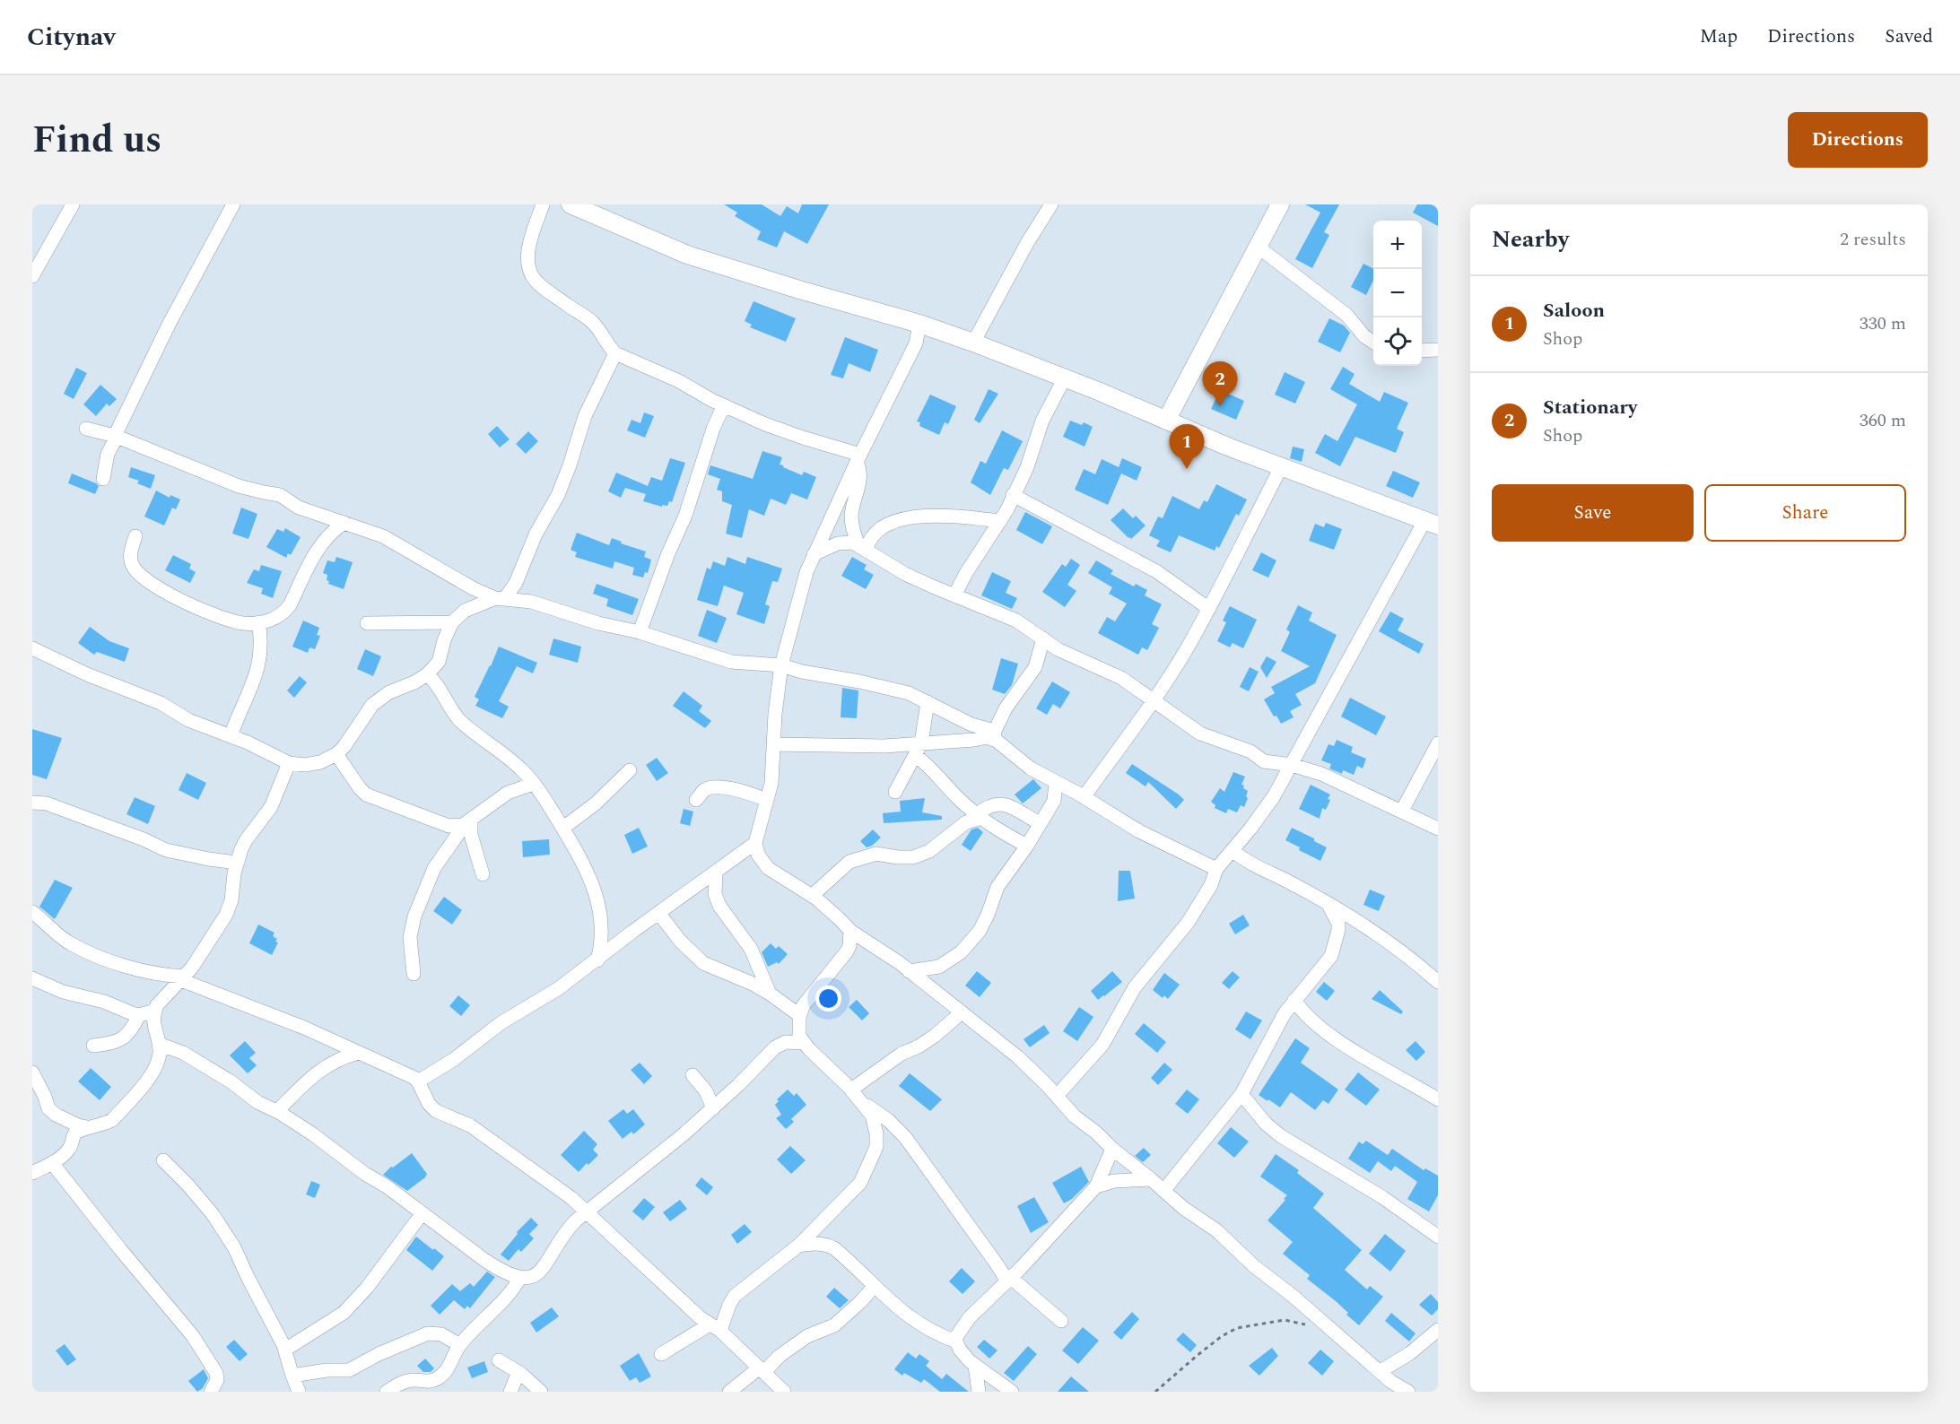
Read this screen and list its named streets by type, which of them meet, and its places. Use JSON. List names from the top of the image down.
{
  "page": {
    "header": "Citynav",
    "nav": ["Map", "Directions", "Saved"],
    "title": "Find us",
    "buttons": [
      "Directions",
      ["Save", "Share"]
    ],
    "heading": ["Nearby", "2 results"],
    "map_buttons": ["+", "−"],
    "list": [
      {
        "mark": "1",
        "name": "Saloon",
        "note": "Shop",
        "value": "330 m"
      },
      {
        "mark": "2",
        "name": "Stationary",
        "note": "Shop",
        "value": "360 m"
      }
    ],
    "pins": ["2", "1"]
  }
}
